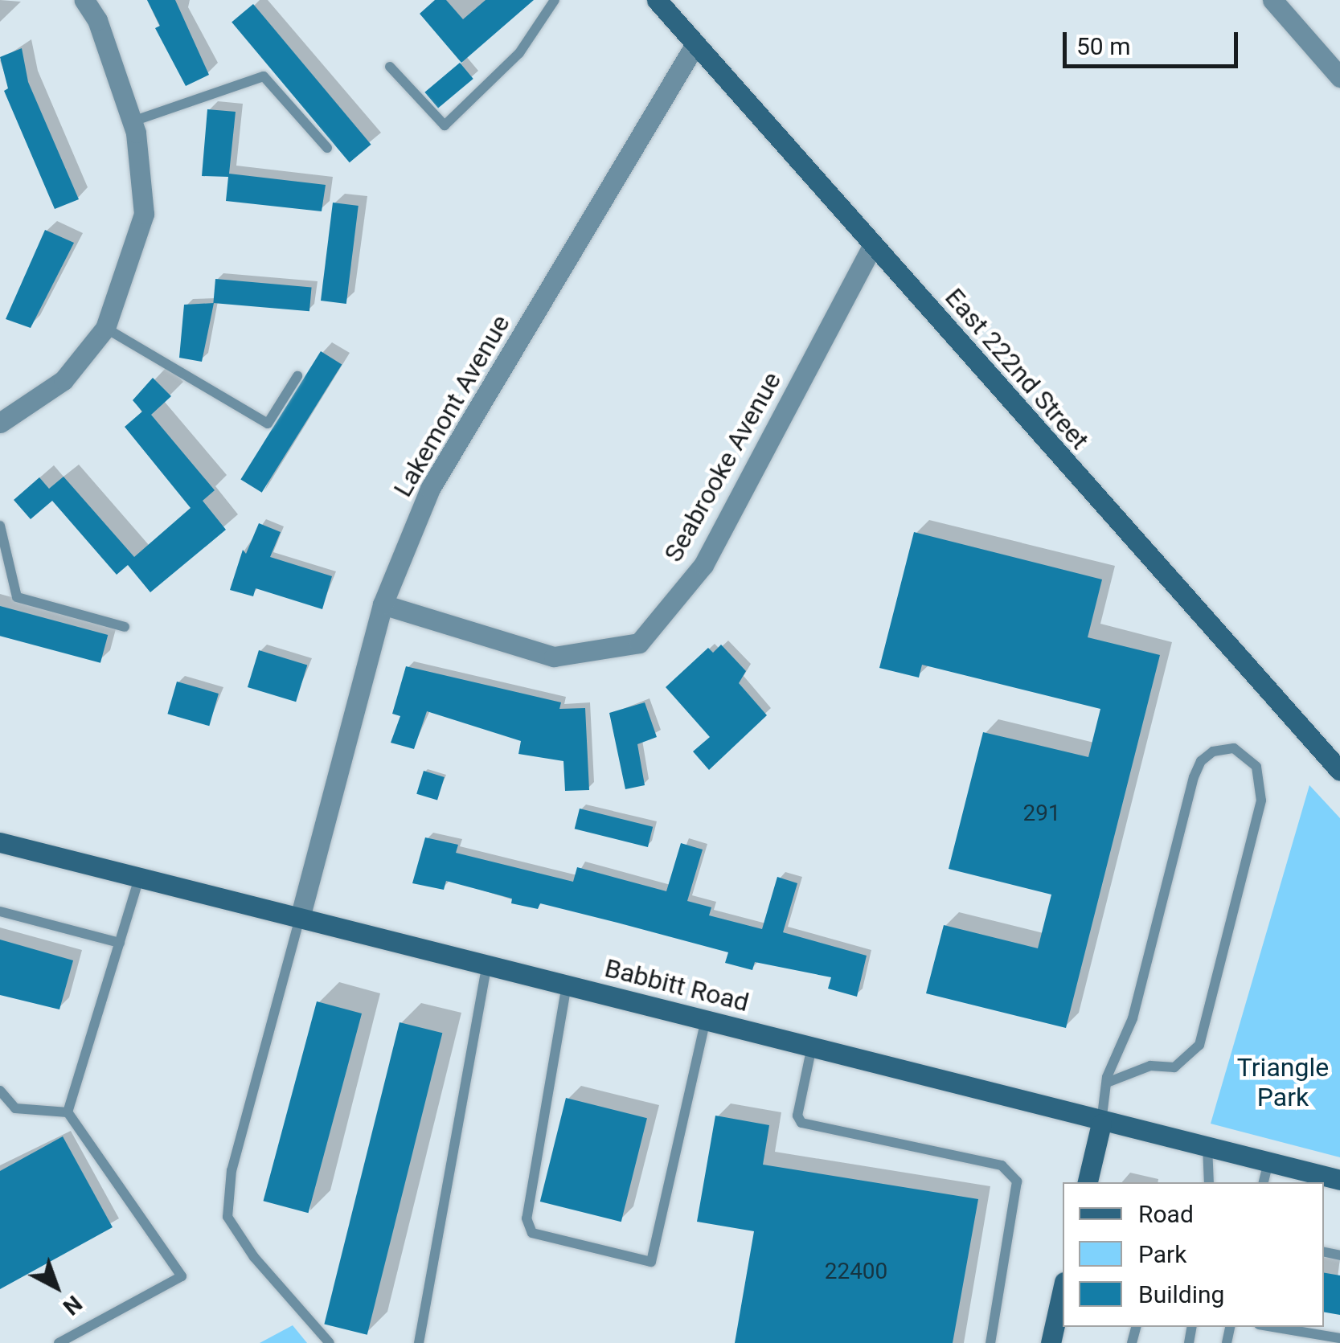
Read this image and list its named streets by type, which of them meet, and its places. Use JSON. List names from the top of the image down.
{
  "streets": {
    "main road": ["East 222nd Street", "Babbitt Road"],
    "street": ["Lakemont Avenue", "Seabrooke Avenue"]
  },
  "crossings": [
    ["East 222nd Street", "Lakemont Avenue"],
    ["East 222nd Street", "Seabrooke Avenue"],
    ["Lakemont Avenue", "Seabrooke Avenue"],
    ["Lakemont Avenue", "Babbitt Road"]
  ],
  "parks": ["Triangle Park"],
  "house_numbers": ["291", "22400"],
  "legend": ["Road", "Park", "Building"],
  "scale_bar": "50 m",
  "north": "bottom right"
}
